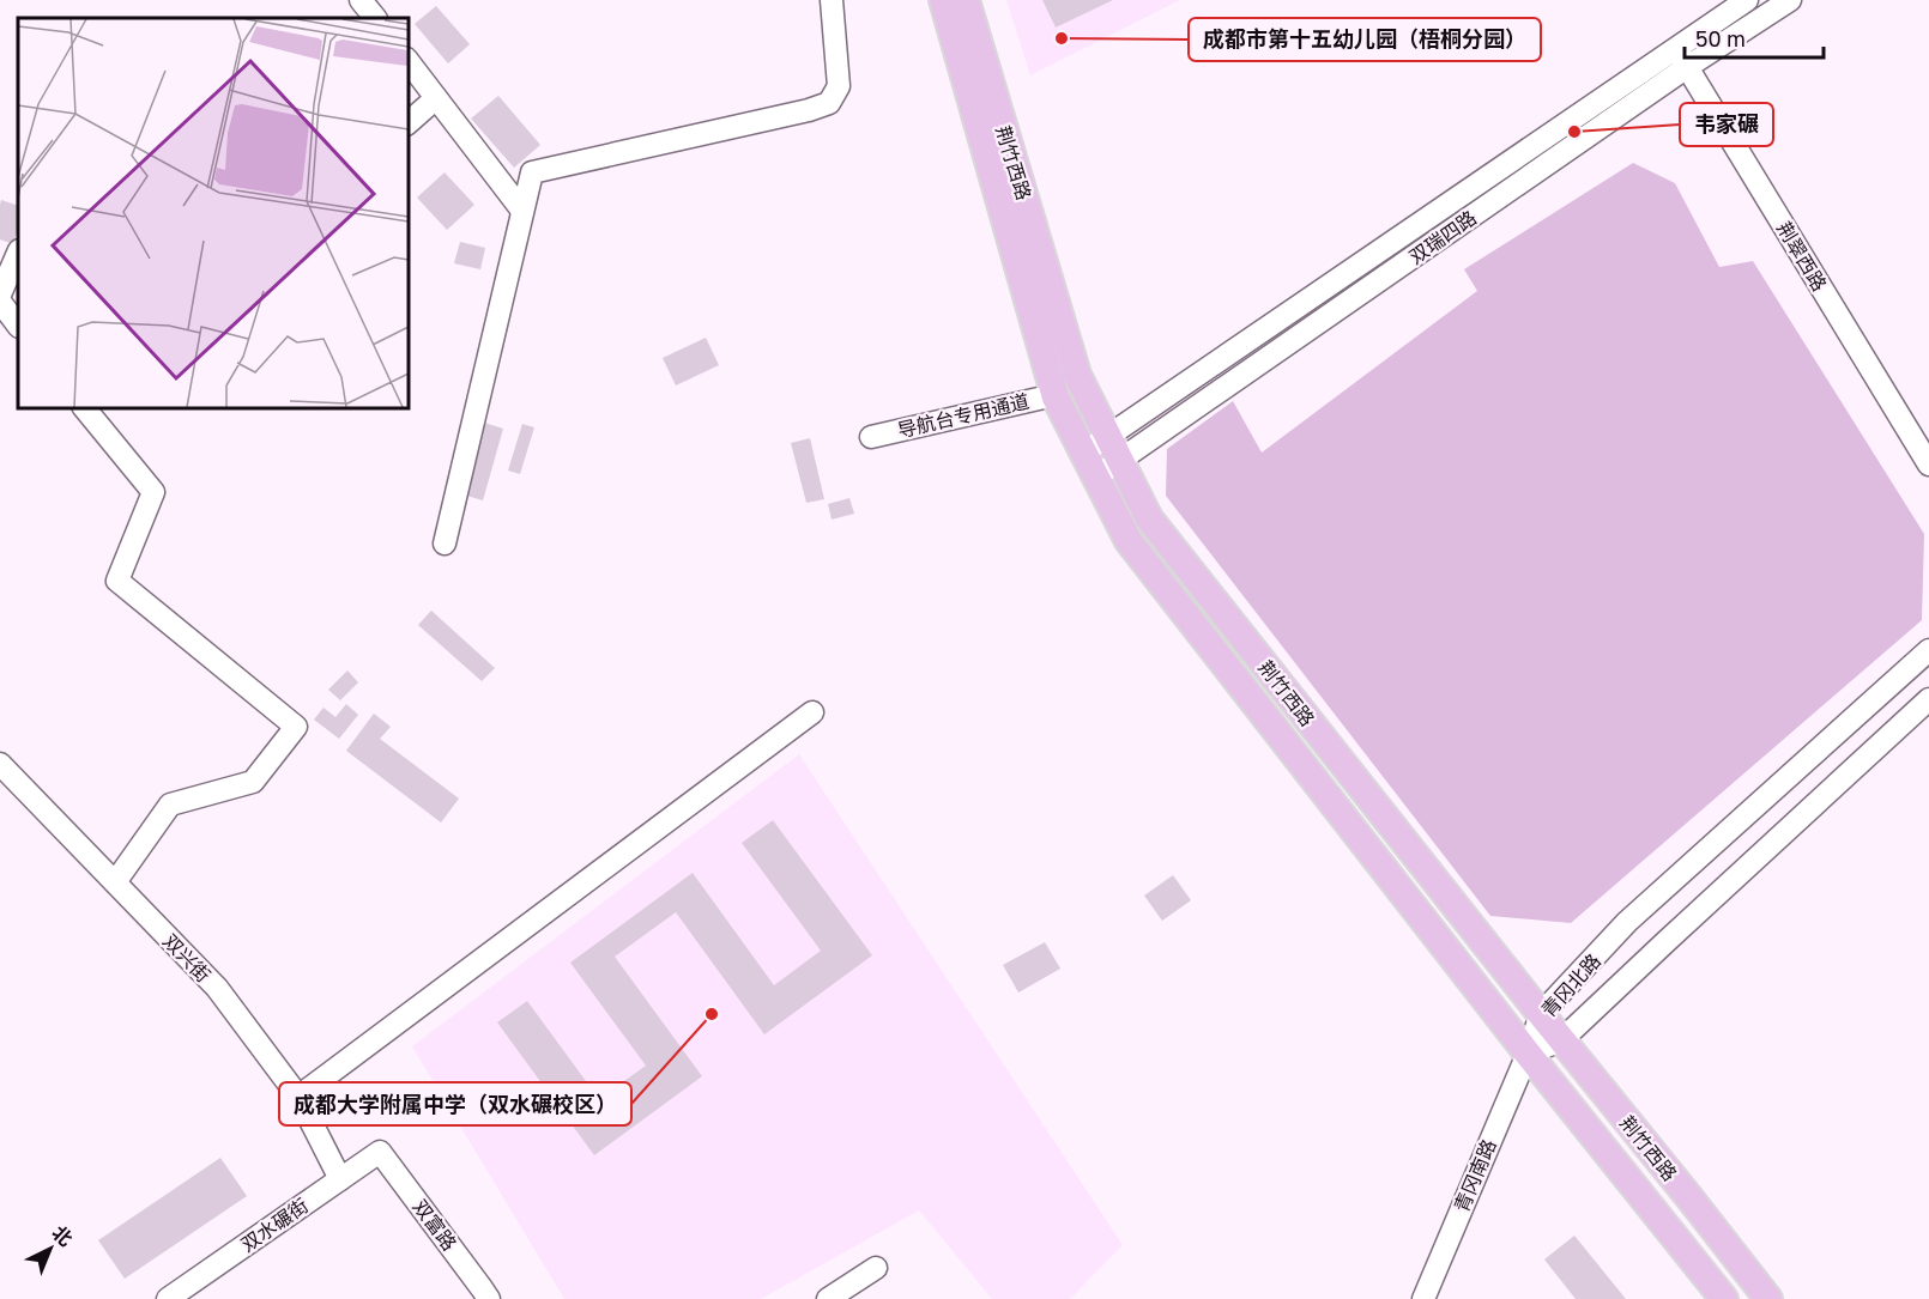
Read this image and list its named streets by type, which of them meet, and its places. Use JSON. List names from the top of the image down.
{
  "streets": {
    "main road": ["荆竹西路"],
    "street": [
      "双瑞四路",
      "荆翠西路",
      "导航台专用通道",
      "双兴街",
      "青冈北路",
      "青冈南路",
      "双水碾街",
      "双富路"
    ]
  },
  "crossings": [
    ["荆竹西路", "双瑞四路"],
    ["荆竹西路", "导航台专用通道"],
    ["荆竹西路", "青冈北路"],
    ["荆竹西路", "青冈南路"],
    ["双瑞四路", "荆翠西路"],
    ["双兴街", "双水碾街"],
    ["青冈北路", "青冈南路"],
    ["双水碾街", "双富路"]
  ],
  "places": ["成都市第十五幼儿园（梧桐分园）", "韦家碾", "成都大学附属中学（双水碾校区）"],
  "scale_bar": "50 m",
  "north": "top right"
}
